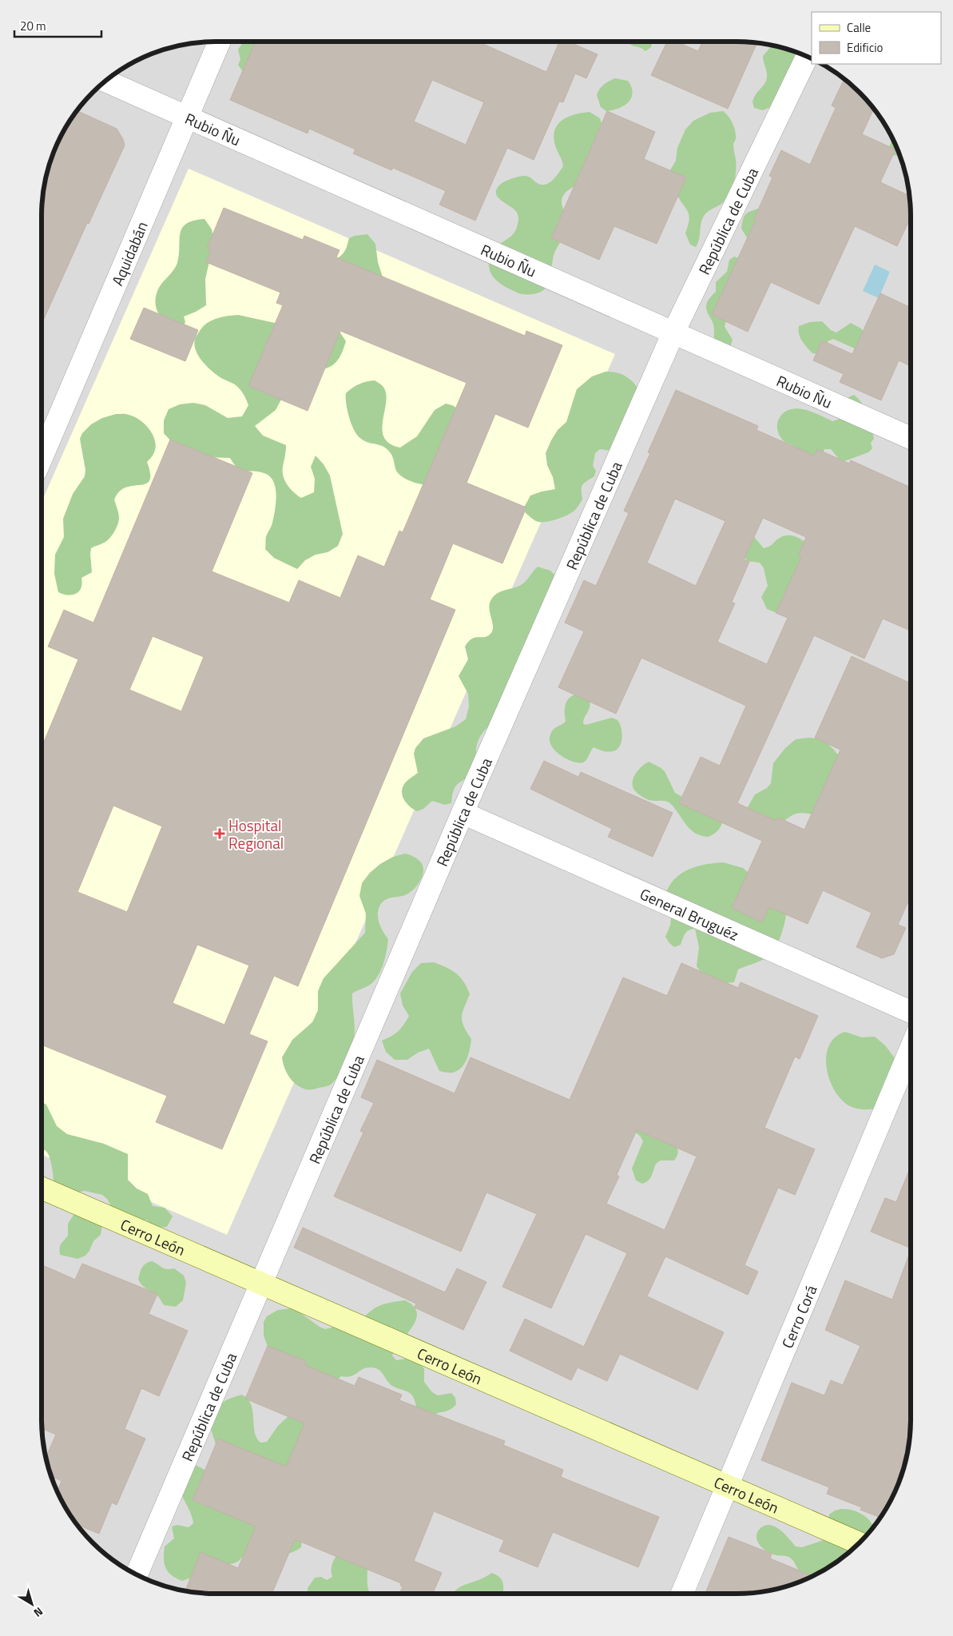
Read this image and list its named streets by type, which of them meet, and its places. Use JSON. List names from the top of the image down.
{
  "streets": {
    "street": [
      "Rubio Ñu",
      "República de Cuba",
      "Aquidabán",
      "General Bruguéz",
      "Cerro León",
      "Cerro Corá"
    ]
  },
  "crossings": [
    ["Rubio Ñu", "República de Cuba"],
    ["Rubio Ñu", "Aquidabán"],
    ["República de Cuba", "General Bruguéz"],
    ["República de Cuba", "Cerro León"],
    ["Cerro León", "Cerro Corá"]
  ],
  "places": {
    "health": ["Hospital Regional"]
  },
  "legend": ["Calle", "Edificio"],
  "scale_bar": "20 m",
  "north": "bottom right"
}
